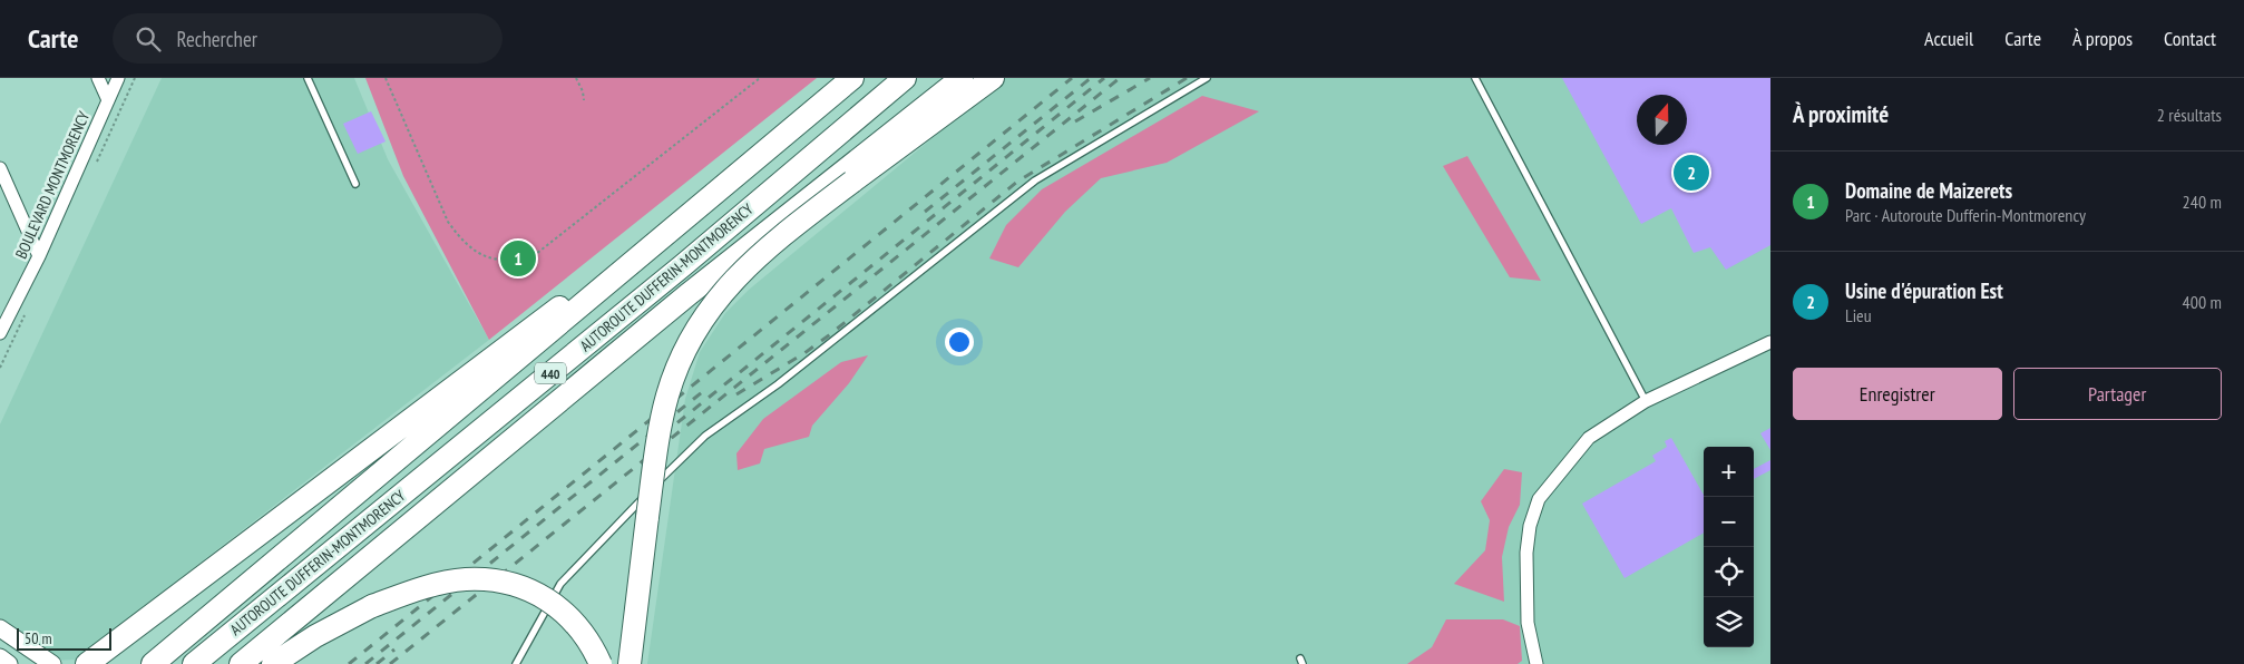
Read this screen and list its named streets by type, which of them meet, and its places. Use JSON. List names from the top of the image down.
{
  "streets": {
    "highway": ["AUTOROUTE DUFFERIN-MONTMORENCY", "440"],
    "street": ["BOULEVARD MONTMORENCY"]
  },
  "scale_bar": "50 m",
  "north": "top",
  "page": {
    "header": "Carte",
    "search": "Rechercher",
    "nav": [
      "Accueil",
      "Carte",
      "À propos",
      "Contact"
    ],
    "heading": ["À proximité", "2 résultats"],
    "list": [
      {
        "mark": "1",
        "name": "Domaine de Maizerets",
        "note": "Parc · Autoroute Dufferin-Montmorency",
        "value": "240 m"
      },
      {
        "mark": "2",
        "name": "Usine d'épuration Est",
        "note": "Lieu",
        "value": "400 m"
      }
    ],
    "pins": ["2", "1"],
    "buttons": ["Enregistrer", "Partager"],
    "map_buttons": ["+", "−"],
    "scale": "50 m"
  }
}
